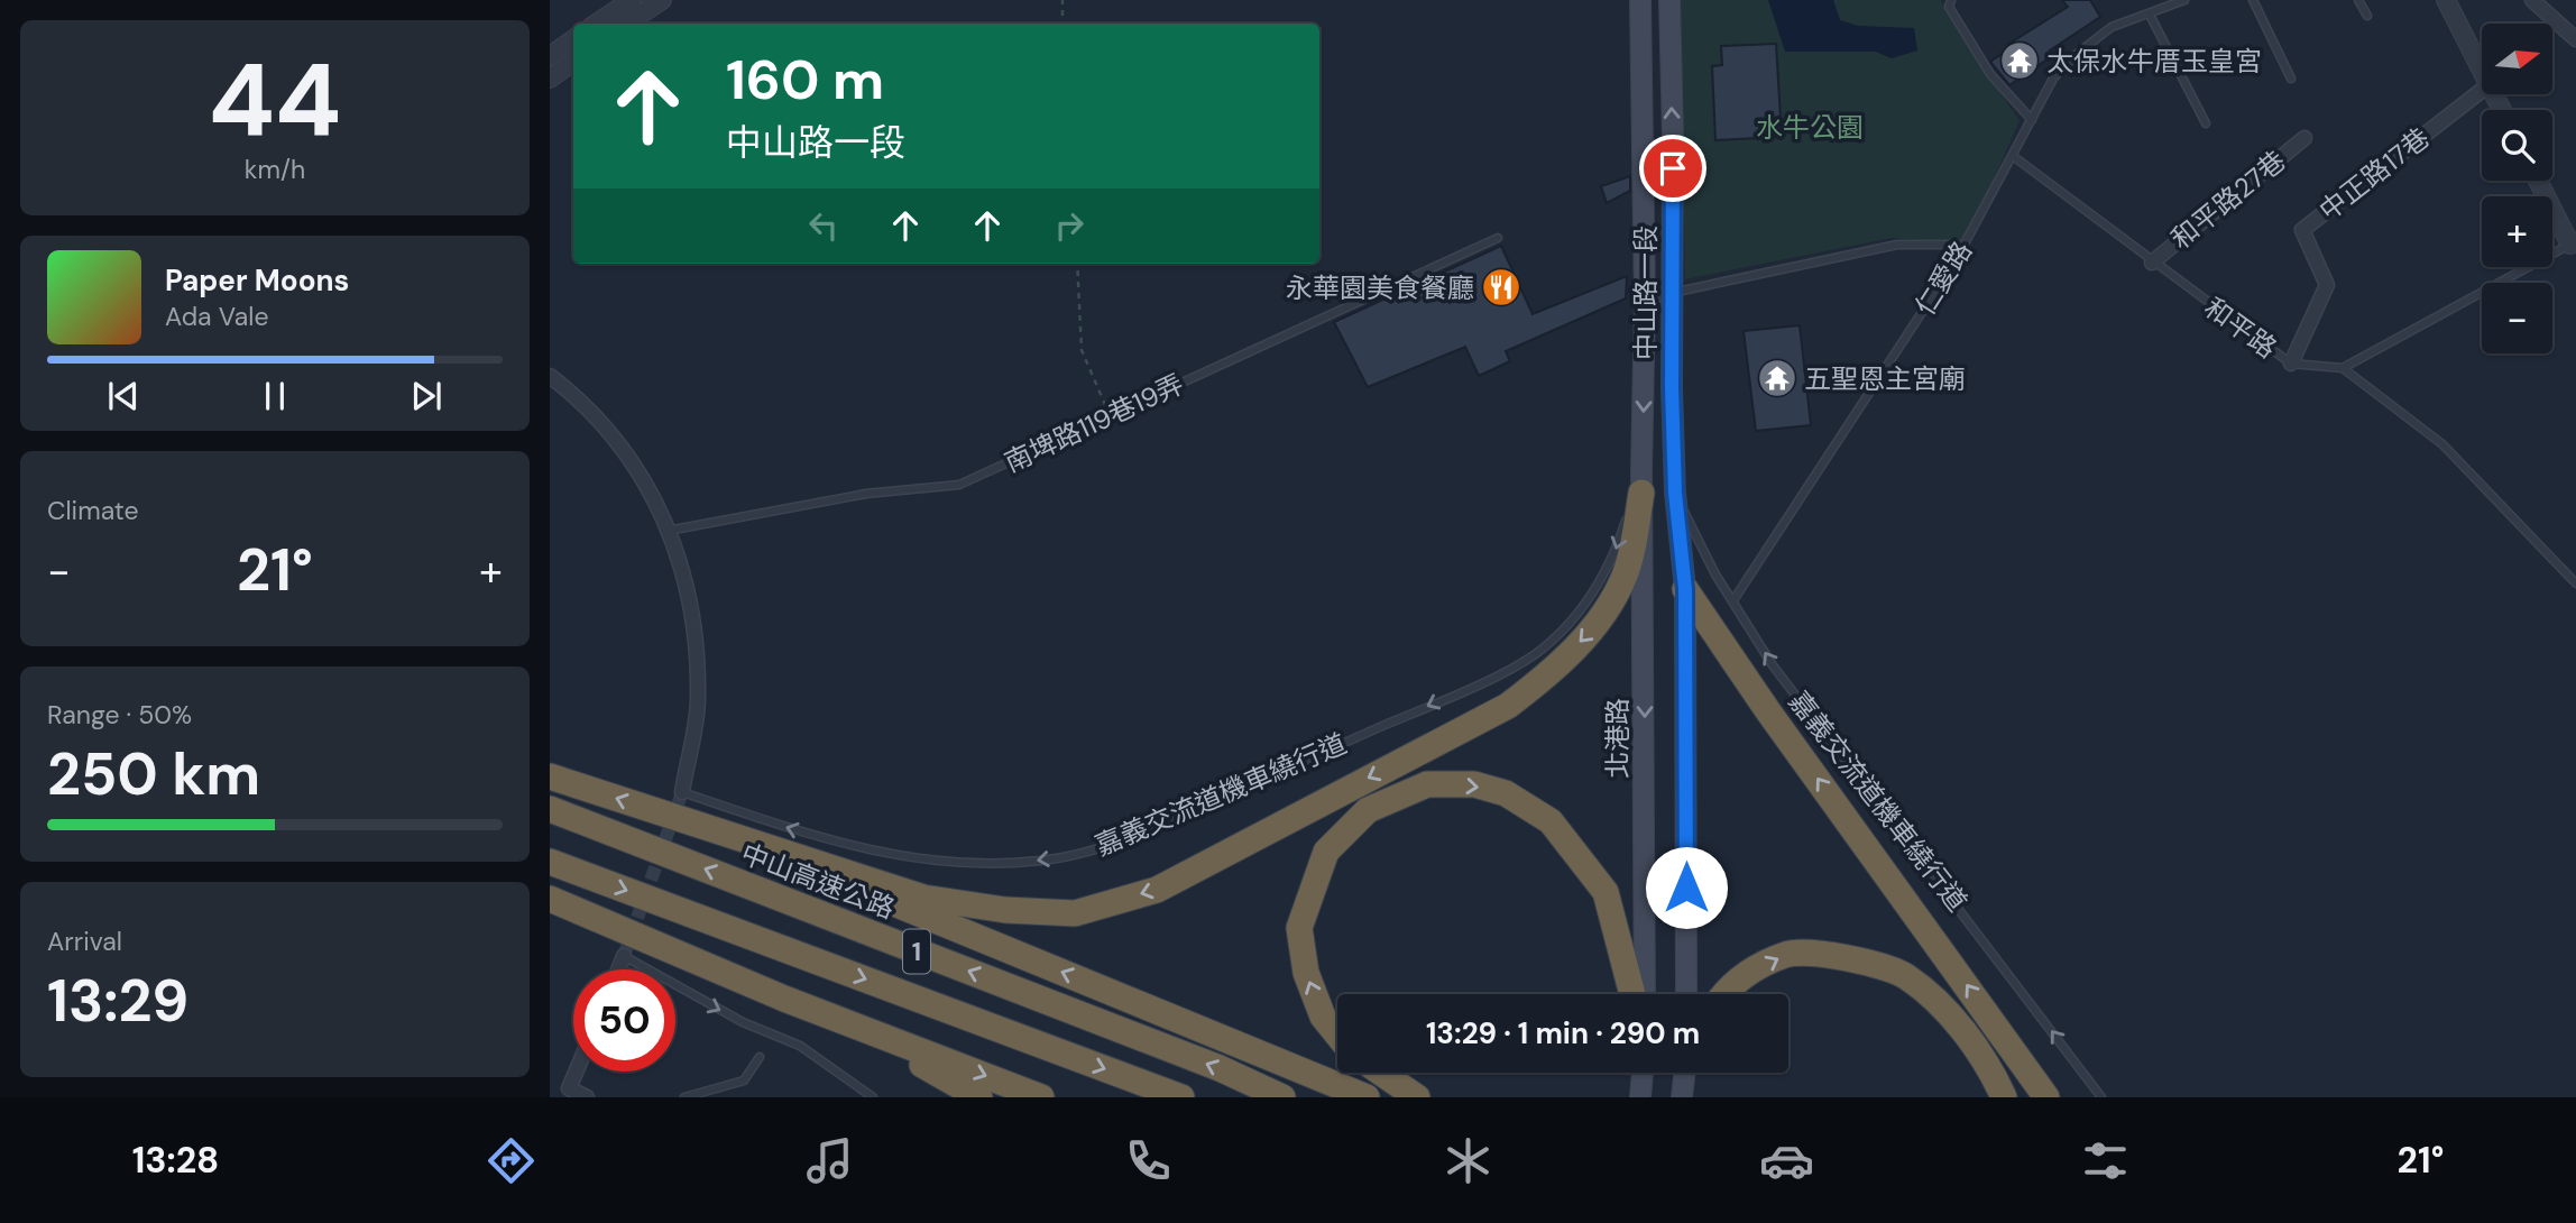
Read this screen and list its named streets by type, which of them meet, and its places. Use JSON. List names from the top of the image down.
{
  "streets": {
    "highway": ["中山高速公路", "1"],
    "main road": ["中山路一段", "北港路"],
    "street": ["中正路17巷", "和平路27巷"],
    "lane": [
      "仁愛路",
      "和平路",
      "南埤路119巷19弄",
      "嘉義交流道機車繞行道"
    ]
  },
  "crossings": [
    ["中正路17巷", "和平路"],
    ["和平路27巷", "和平路"],
    ["仁愛路", "和平路"],
    ["仁愛路", "嘉義交流道機車繞行道"],
    ["中山路一段", "北港路"],
    ["中山路一段", "嘉義交流道機車繞行道"],
    ["北港路", "嘉義交流道機車繞行道"]
  ],
  "parks": ["水牛公園"],
  "places": {
    "temple": ["太保水牛厝玉皇宮", "五聖恩主宮廟"],
    "restaurant": ["永華園美食餐廳"]
  },
  "north": "right",
  "page": {
    "tile": [
      ["44", "km/h"],
      "Climate",
      ["Range · 50%", "250 km"],
      ["Arrival", "13:29"]
    ],
    "map_buttons": ["+", "−"],
    "turn": ["160 m", "中山路一段"],
    "song": ["Paper Moons", "Ada Vale"],
    "heat": ["−", "21°", "+"],
    "limit": "50",
    "trip": "13:29 · 1 min · 290 m",
    "tabs": ["13:28", "21°"]
  }
}
